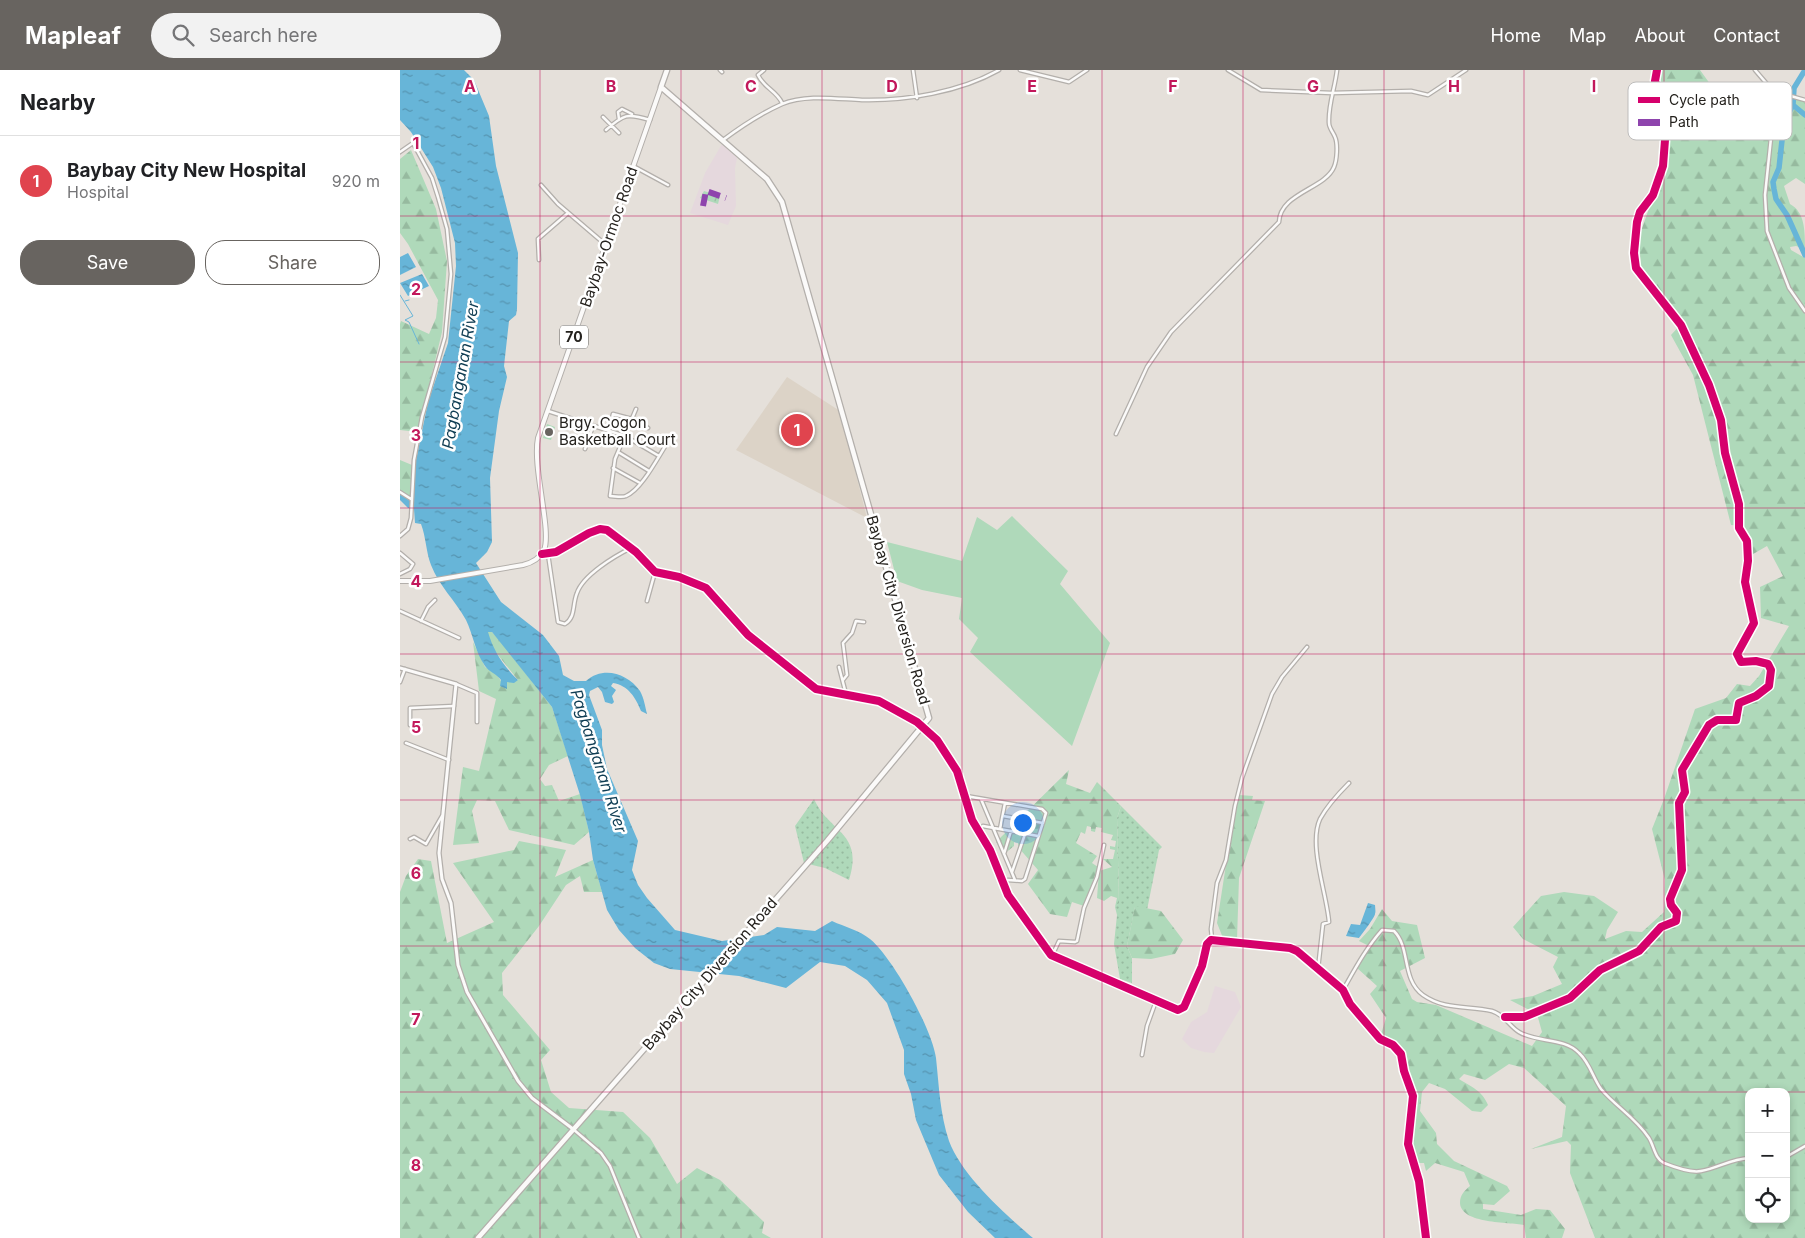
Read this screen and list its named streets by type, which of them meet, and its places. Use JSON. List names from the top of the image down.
{
  "streets": {
    "highway": ["Baybay-Ormoc Road", "70", "Baybay City Diversion Road"]
  },
  "crossings": [
    ["Baybay-Ormoc Road", "Baybay City Diversion Road"]
  ],
  "water": ["Pagbanganan River"],
  "places": ["Brgy. Cogon Basketball Court"],
  "legend": ["Cycle path", "Path"],
  "page": {
    "header": "Mapleaf",
    "search": "Search here",
    "nav": [
      "Home",
      "Map",
      "About",
      "Contact"
    ],
    "heading": "Nearby",
    "list": [
      {
        "mark": "1",
        "name": "Baybay City New Hospital",
        "note": "Hospital",
        "value": "920 m"
      }
    ],
    "buttons": ["Save", "Share"],
    "pins": "1",
    "map_buttons": ["+", "−"]
  },
  "grid": {
    "columns": [
      "A",
      "B",
      "C",
      "D",
      "E",
      "F",
      "G",
      "H",
      "I"
    ],
    "rows": [
      "1",
      "2",
      "3",
      "4",
      "5",
      "6",
      "7",
      "8"
    ]
  }
}
